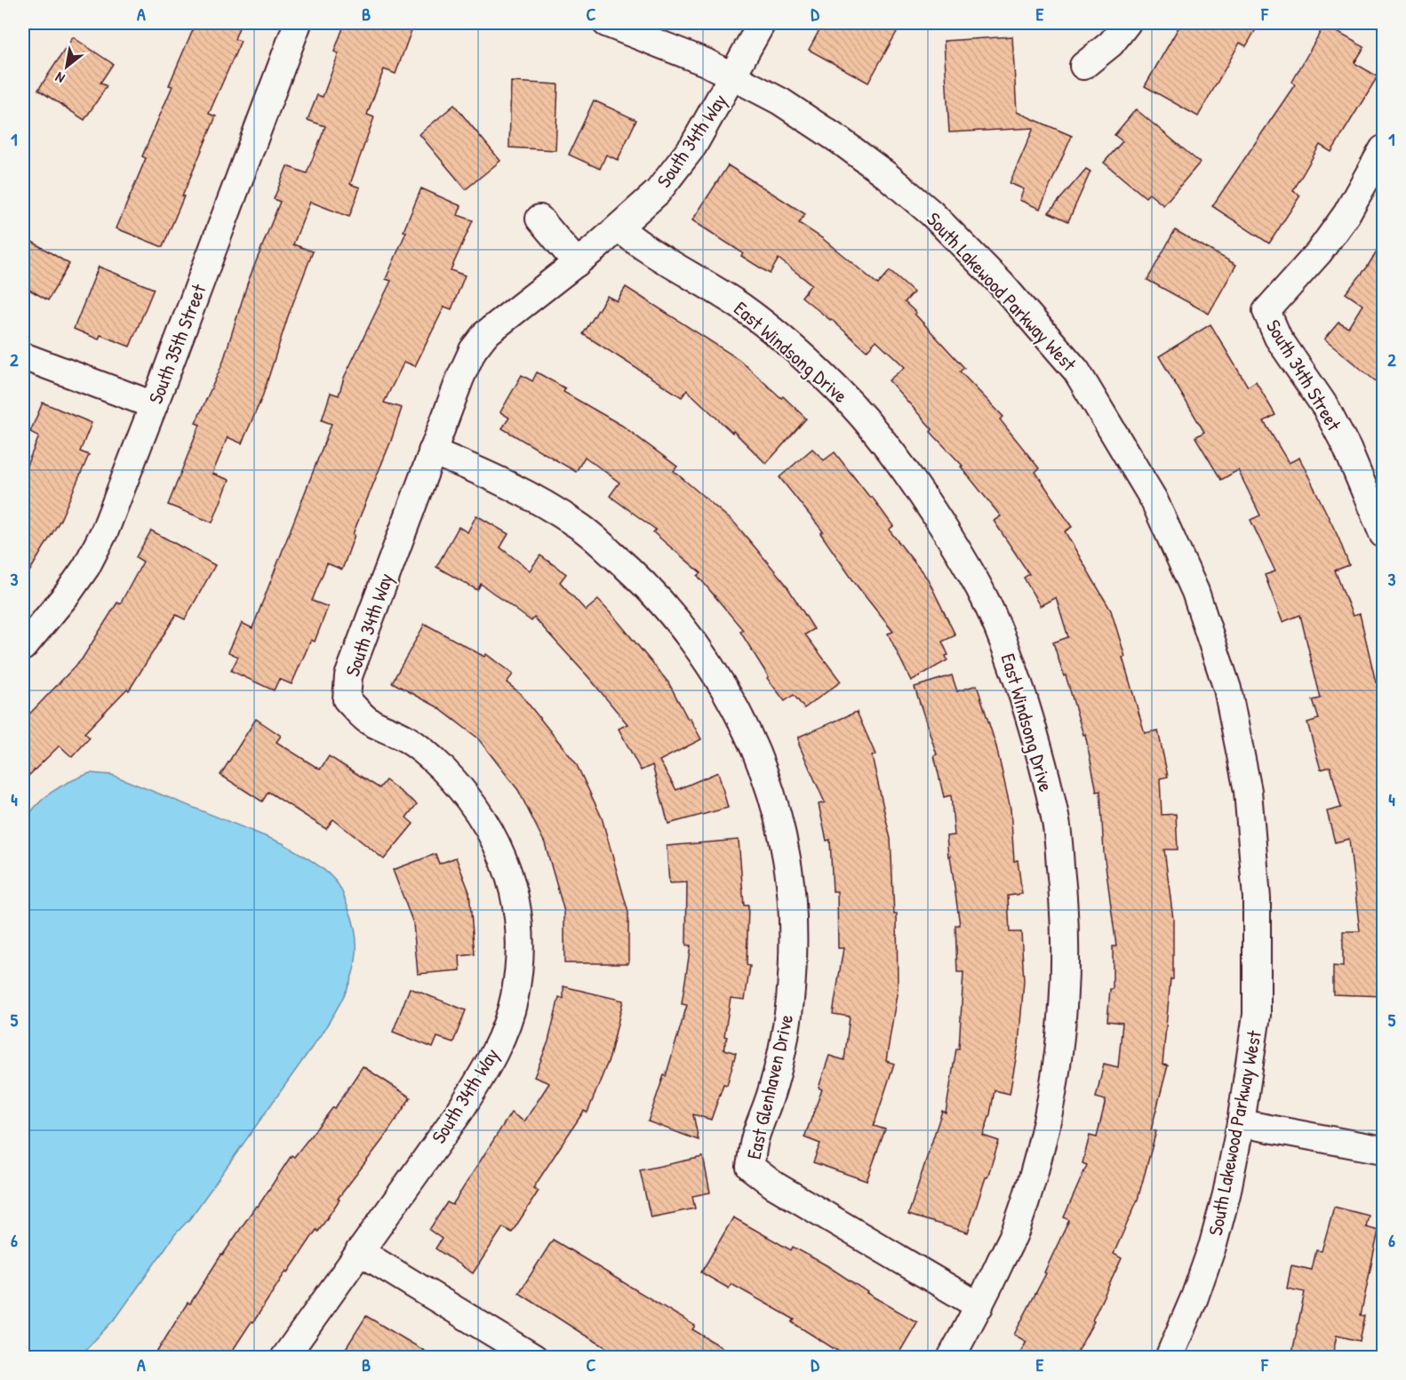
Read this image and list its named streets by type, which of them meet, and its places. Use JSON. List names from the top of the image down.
{
  "streets": {
    "street": [
      "South 34th Way",
      "South Lakewood Parkway West",
      "South 35th Street",
      "East Windsong Drive",
      "South 34th Street",
      "East Glenhaven Drive"
    ]
  },
  "crossings": [
    ["South 34th Way", "South Lakewood Parkway West"],
    ["South 34th Way", "East Windsong Drive"],
    ["South 34th Way", "East Glenhaven Drive"],
    ["East Windsong Drive", "East Glenhaven Drive"]
  ],
  "north": "bottom left",
  "grid": {
    "columns": [
      "A",
      "B",
      "C",
      "D",
      "E",
      "F"
    ],
    "rows": [
      "1",
      "2",
      "3",
      "4",
      "5",
      "6"
    ]
  }
}
